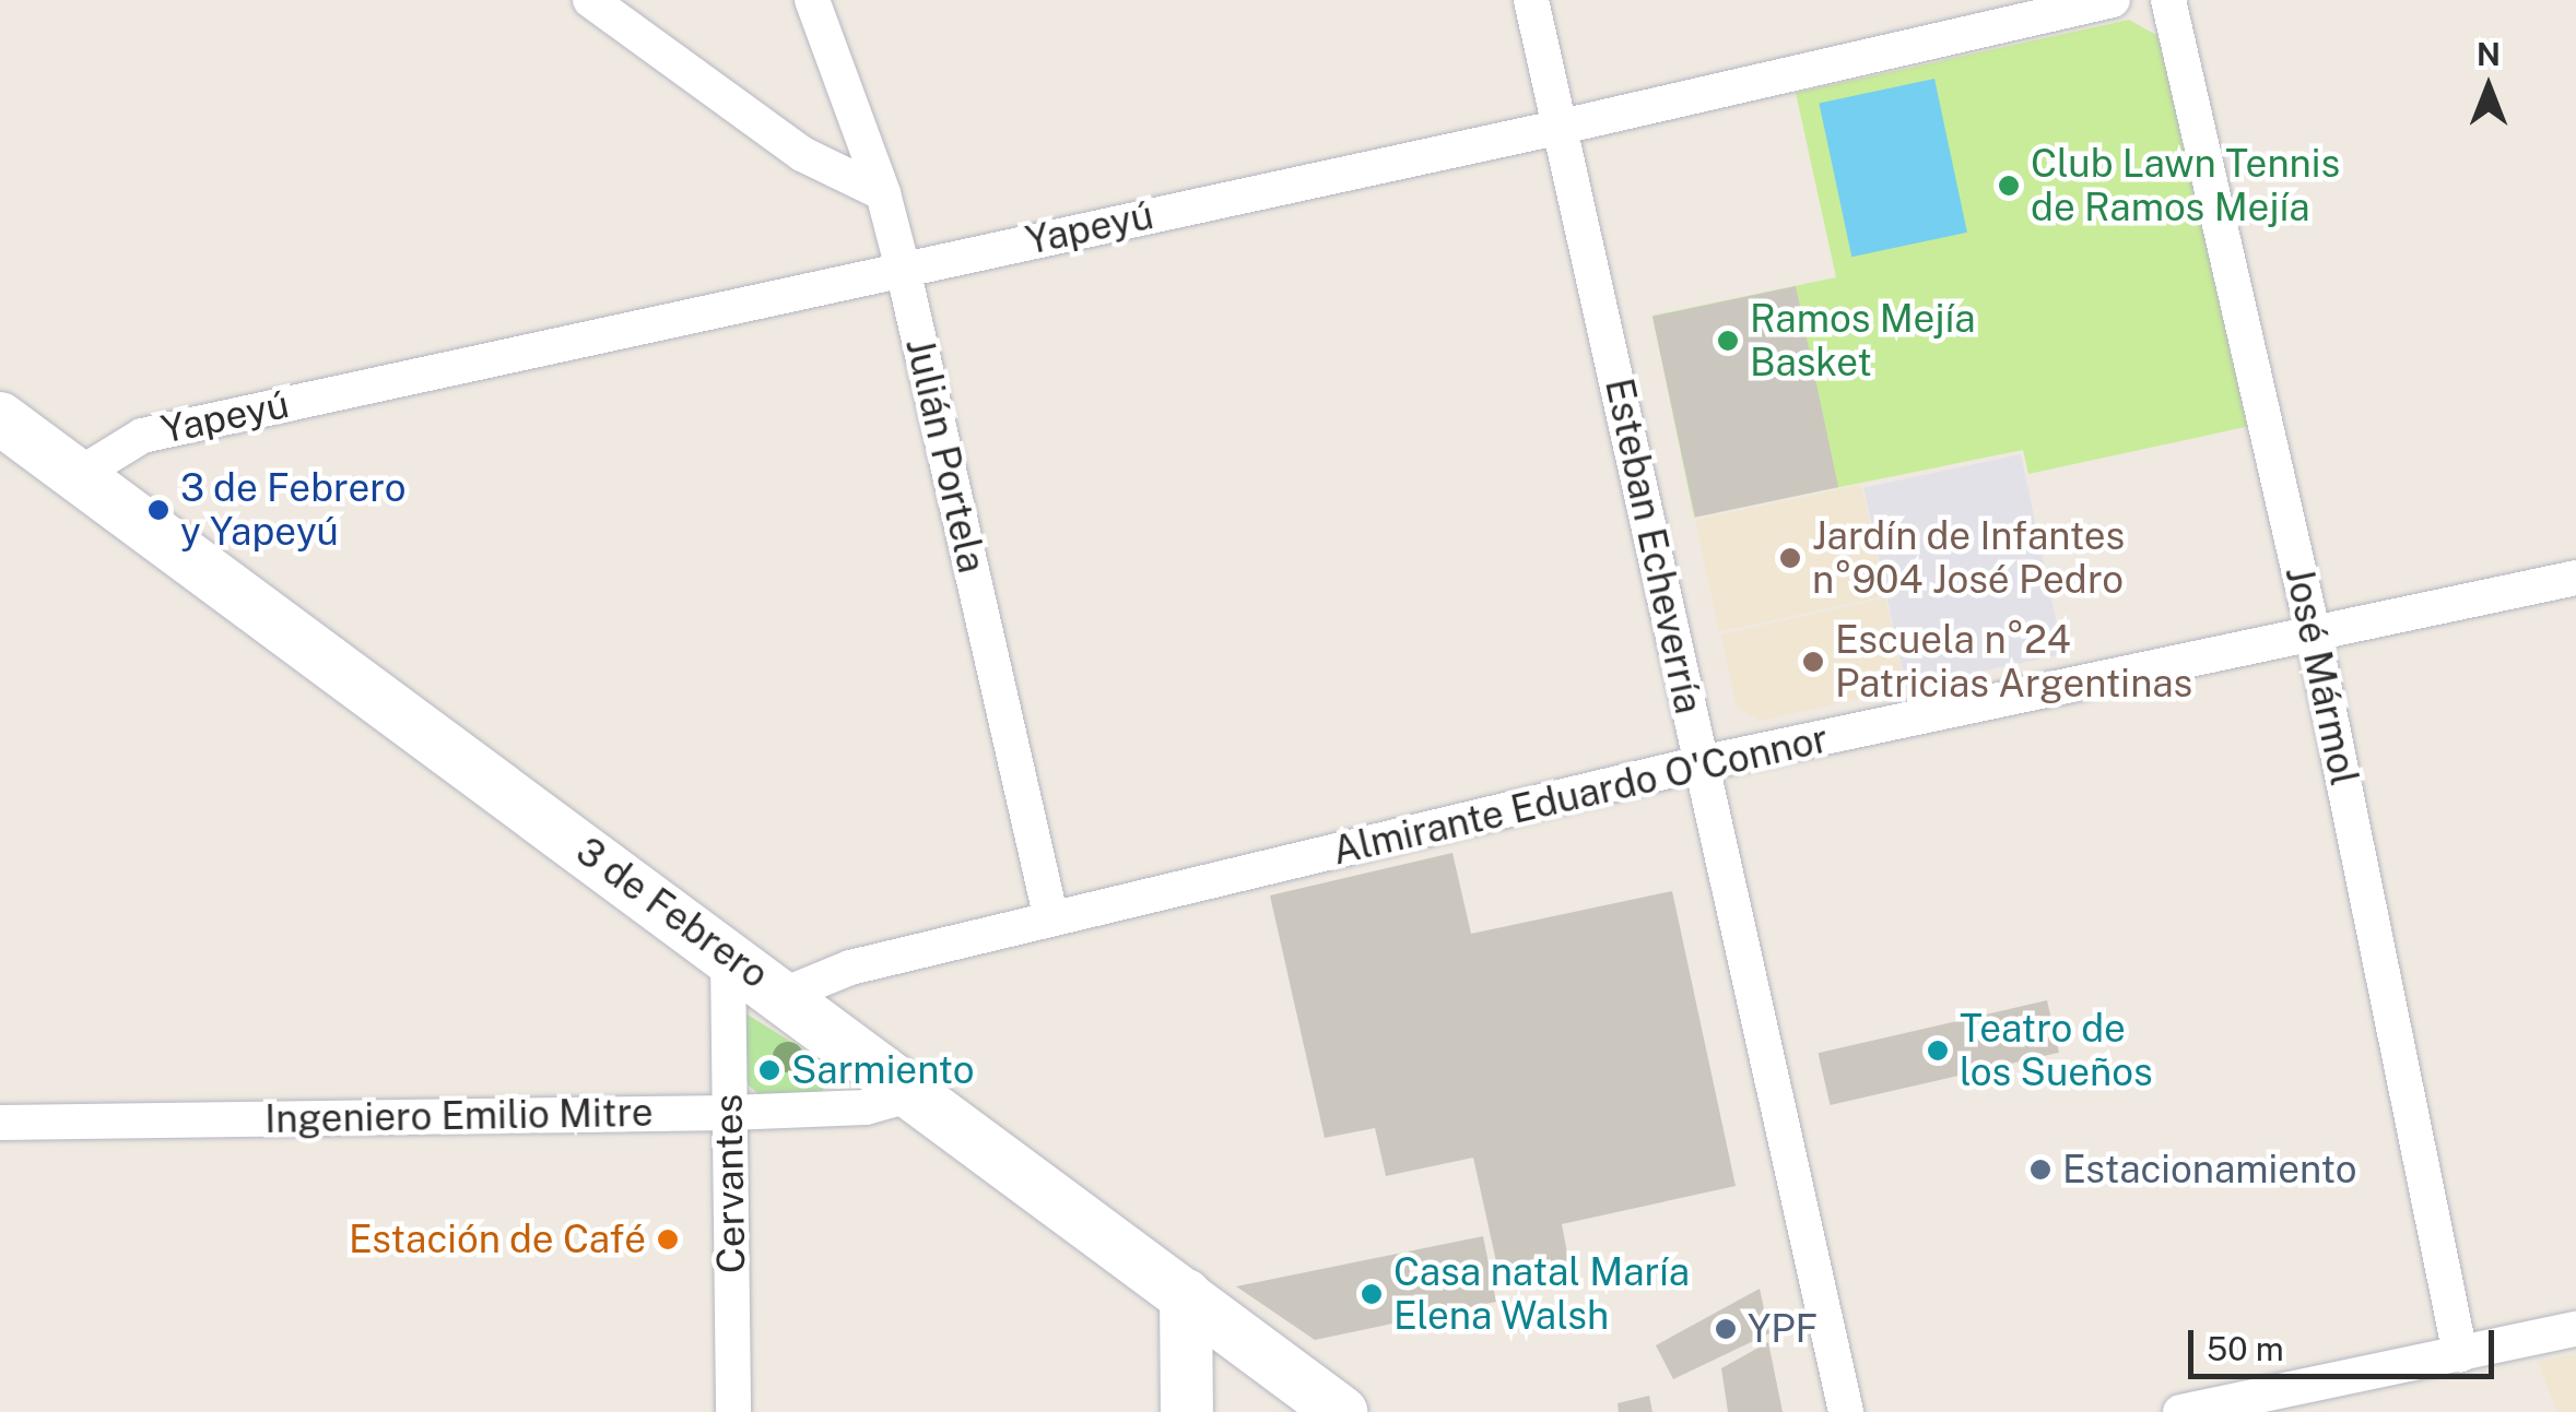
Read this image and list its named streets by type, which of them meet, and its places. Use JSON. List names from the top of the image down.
{
  "streets": {
    "main road": ["3 de Febrero"],
    "street": [
      "Yapeyú",
      "Julián Portela",
      "Esteban Echeverría",
      "José Mármol",
      "Almirante Eduardo O'Connor",
      "Ingeniero Emilio Mitre",
      "Cervantes"
    ]
  },
  "crossings": [
    ["Yapeyú", "Julián Portela"],
    ["Yapeyú", "Esteban Echeverría"],
    ["Yapeyú", "3 de Febrero"],
    ["Julián Portela", "Almirante Eduardo O'Connor"],
    ["Esteban Echeverría", "Almirante Eduardo O'Connor"],
    ["José Mármol", "Almirante Eduardo O'Connor"],
    ["Almirante Eduardo O'Connor", "3 de Febrero"],
    ["3 de Febrero", "Ingeniero Emilio Mitre"],
    ["3 de Febrero", "Cervantes"],
    ["Ingeniero Emilio Mitre", "Cervantes"]
  ],
  "places": [
    "Club Lawn Tennis de Ramos Mejía",
    "Ramos Mejía Basket",
    "3 de Febrero y Yapeyú",
    "Jardín de Infantes n°904 José Pedro",
    "Escuela n°24 Patricias Argentinas",
    "Teatro de los Sueños",
    "Sarmiento",
    "Estacionamiento",
    "Estación de Café",
    "Casa natal María Elena Walsh",
    "YPF"
  ],
  "scale_bar": "50 m",
  "north": "top"
}
